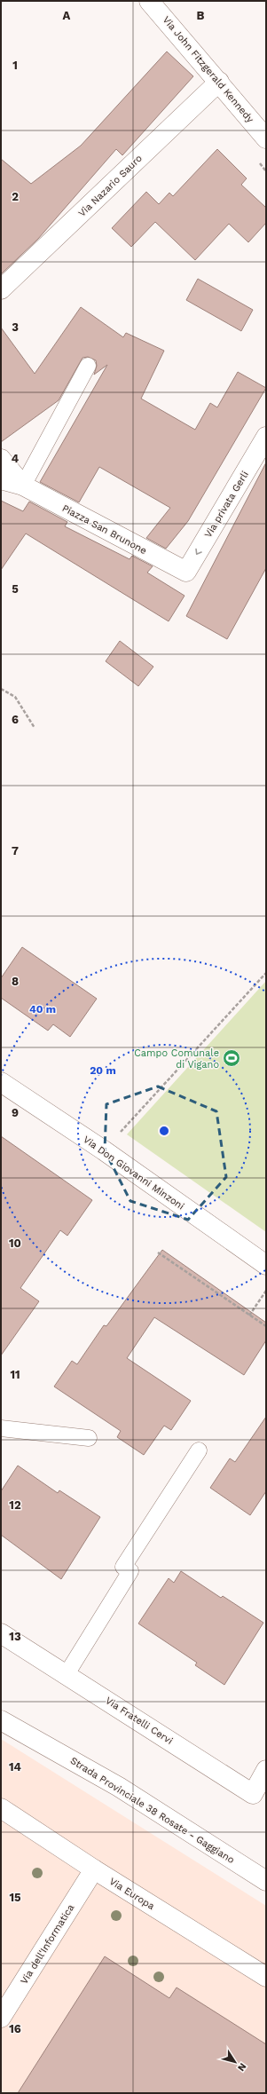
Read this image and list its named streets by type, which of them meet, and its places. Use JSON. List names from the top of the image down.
{
  "streets": {
    "street": [
      "Via John Fitzgerald Kennedy",
      "Via Nazario Sauro",
      "Via privata Gerli",
      "Piazza San Brunone",
      "Via Don Giovanni Minzoni",
      "Via Fratelli Cervi",
      "Strada Provinciale 38 Rosate - Gaggiano",
      "Via Europa",
      "Via dell'Informatica"
    ]
  },
  "crossings": [
    ["Via John Fitzgerald Kennedy", "Via Nazario Sauro"],
    ["Via privata Gerli", "Piazza San Brunone"],
    ["Via Europa", "Via dell'Informatica"]
  ],
  "one_way": ["Via privata Gerli"],
  "places": {
    "sports": ["Campo Comunale di Vigano"]
  },
  "north": "bottom right",
  "grid": {
    "columns": ["A", "B"],
    "rows": [
      "1",
      "2",
      "3",
      "4",
      "5",
      "6",
      "7",
      "8",
      "9",
      "10",
      "11",
      "12",
      "13",
      "14",
      "15",
      "16"
    ]
  },
  "rings": ["40 m", "20 m"]
}
